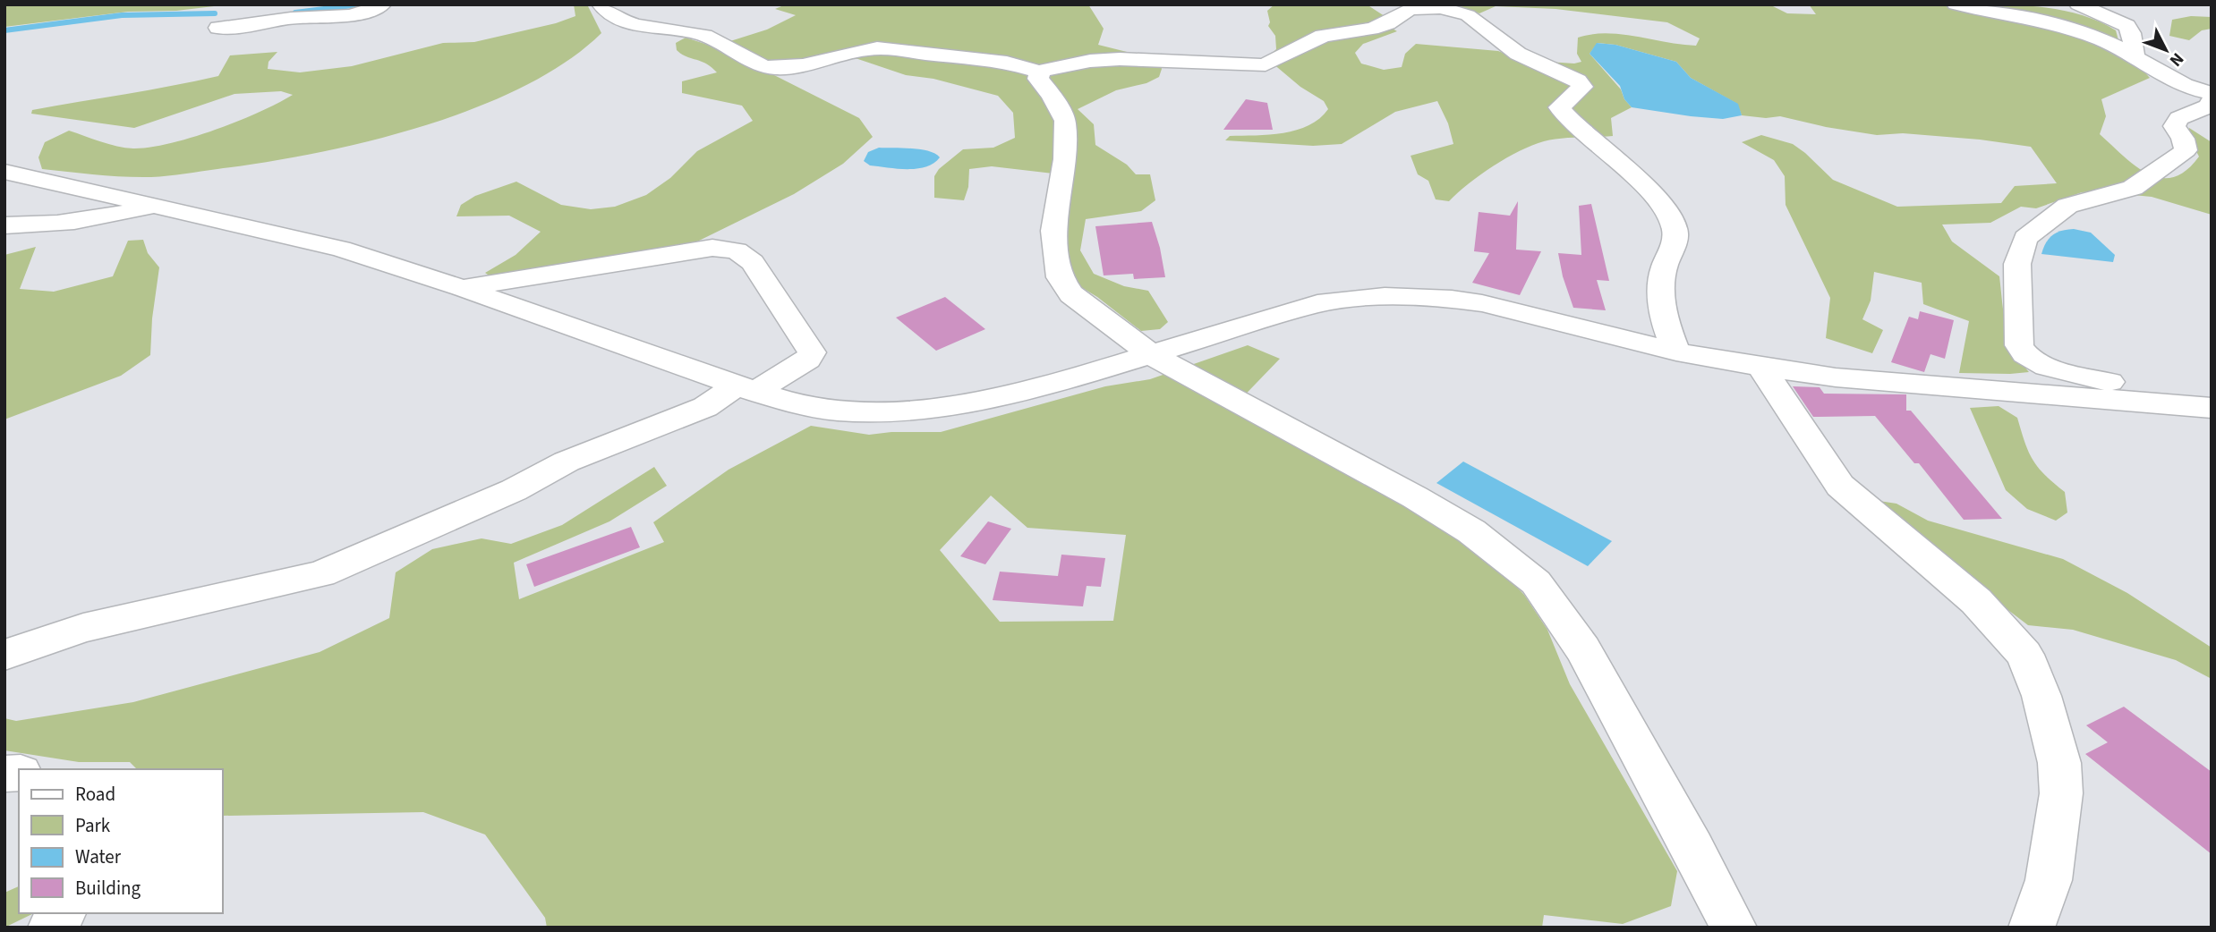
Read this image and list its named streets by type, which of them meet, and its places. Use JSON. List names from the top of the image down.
{
  "legend": [
    "Road",
    "Park",
    "Water",
    "Building"
  ],
  "north": "bottom right"
}
